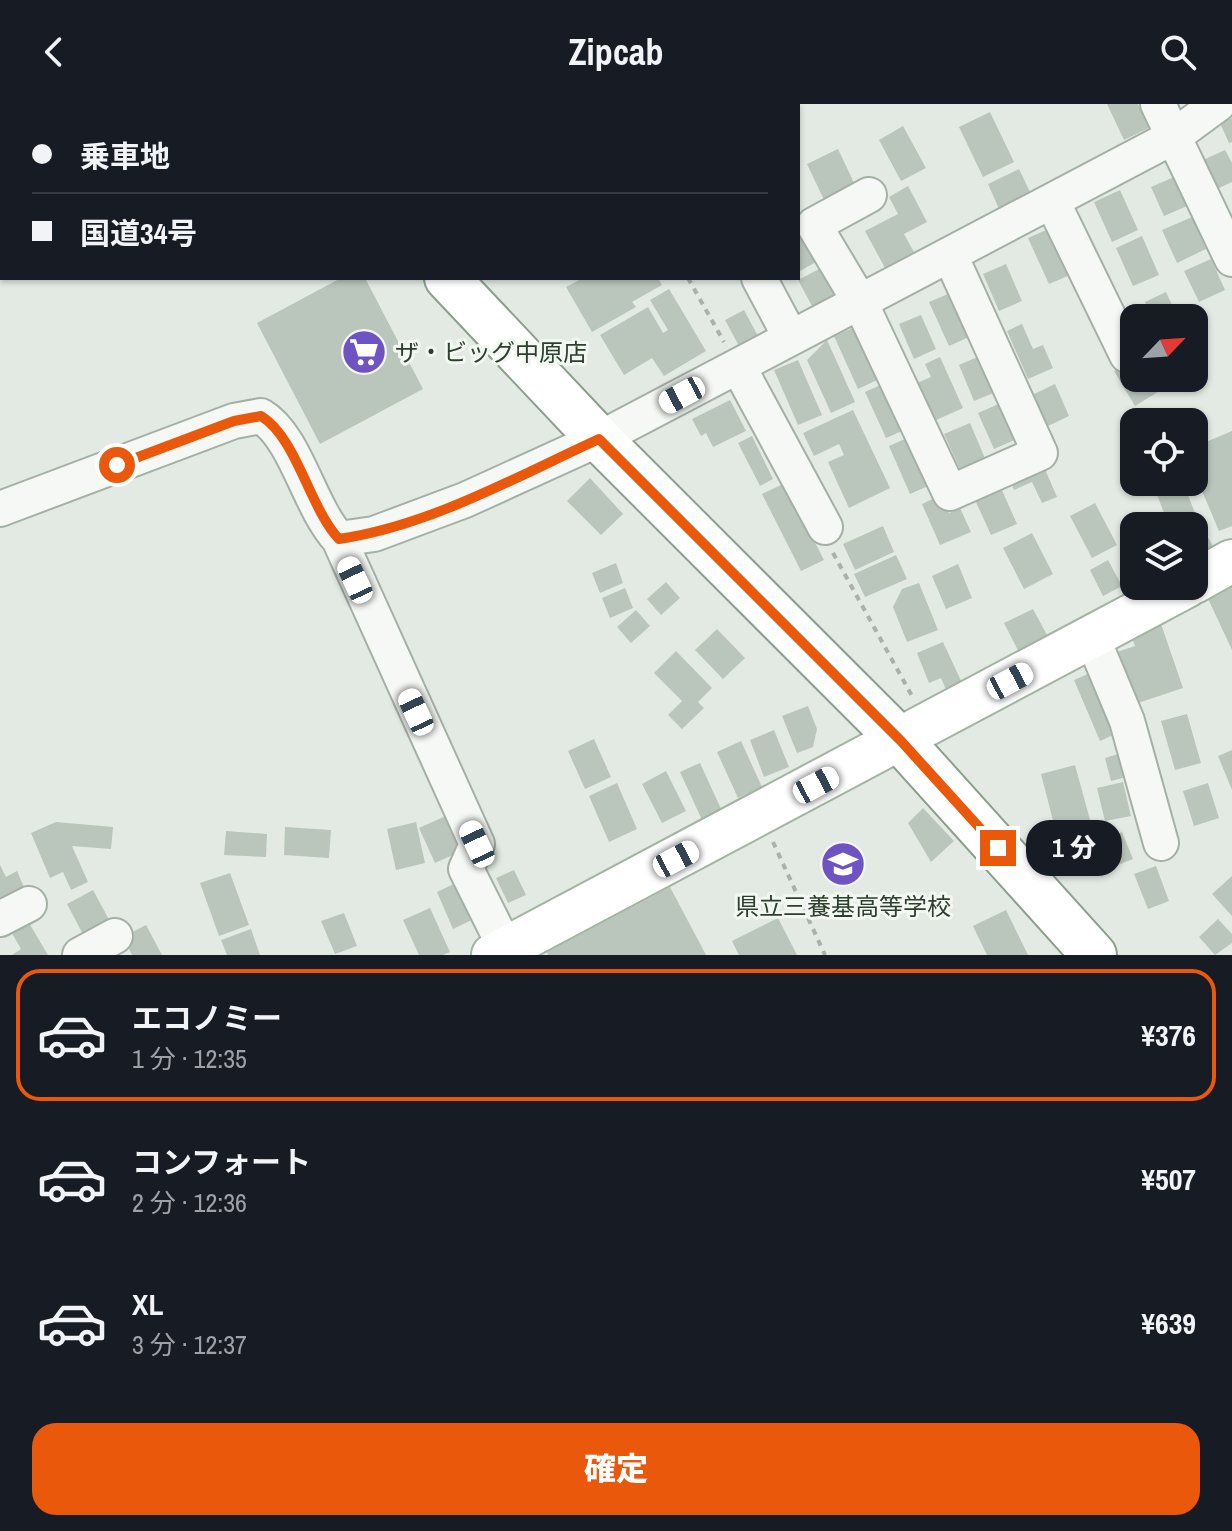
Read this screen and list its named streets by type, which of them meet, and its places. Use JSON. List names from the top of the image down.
{
  "places": {
    "supermarket": ["ザ・ビッグ中原店"],
    "school or university": ["県立三養基高等学校"]
  },
  "north": "top right",
  "page": {
    "header": "Zipcab",
    "banner": ["乗車地", "国道34号"],
    "bubble": "1 分",
    "list": [
      {
        "name": "エコノミー",
        "note": "1 分 · 12:35",
        "value": "¥376"
      },
      {
        "name": "コンフォート",
        "note": "2 分 · 12:36",
        "value": "¥507"
      },
      {
        "name": "XL",
        "note": "3 分 · 12:37",
        "value": "¥639"
      }
    ],
    "buttons": "確定"
  }
}
